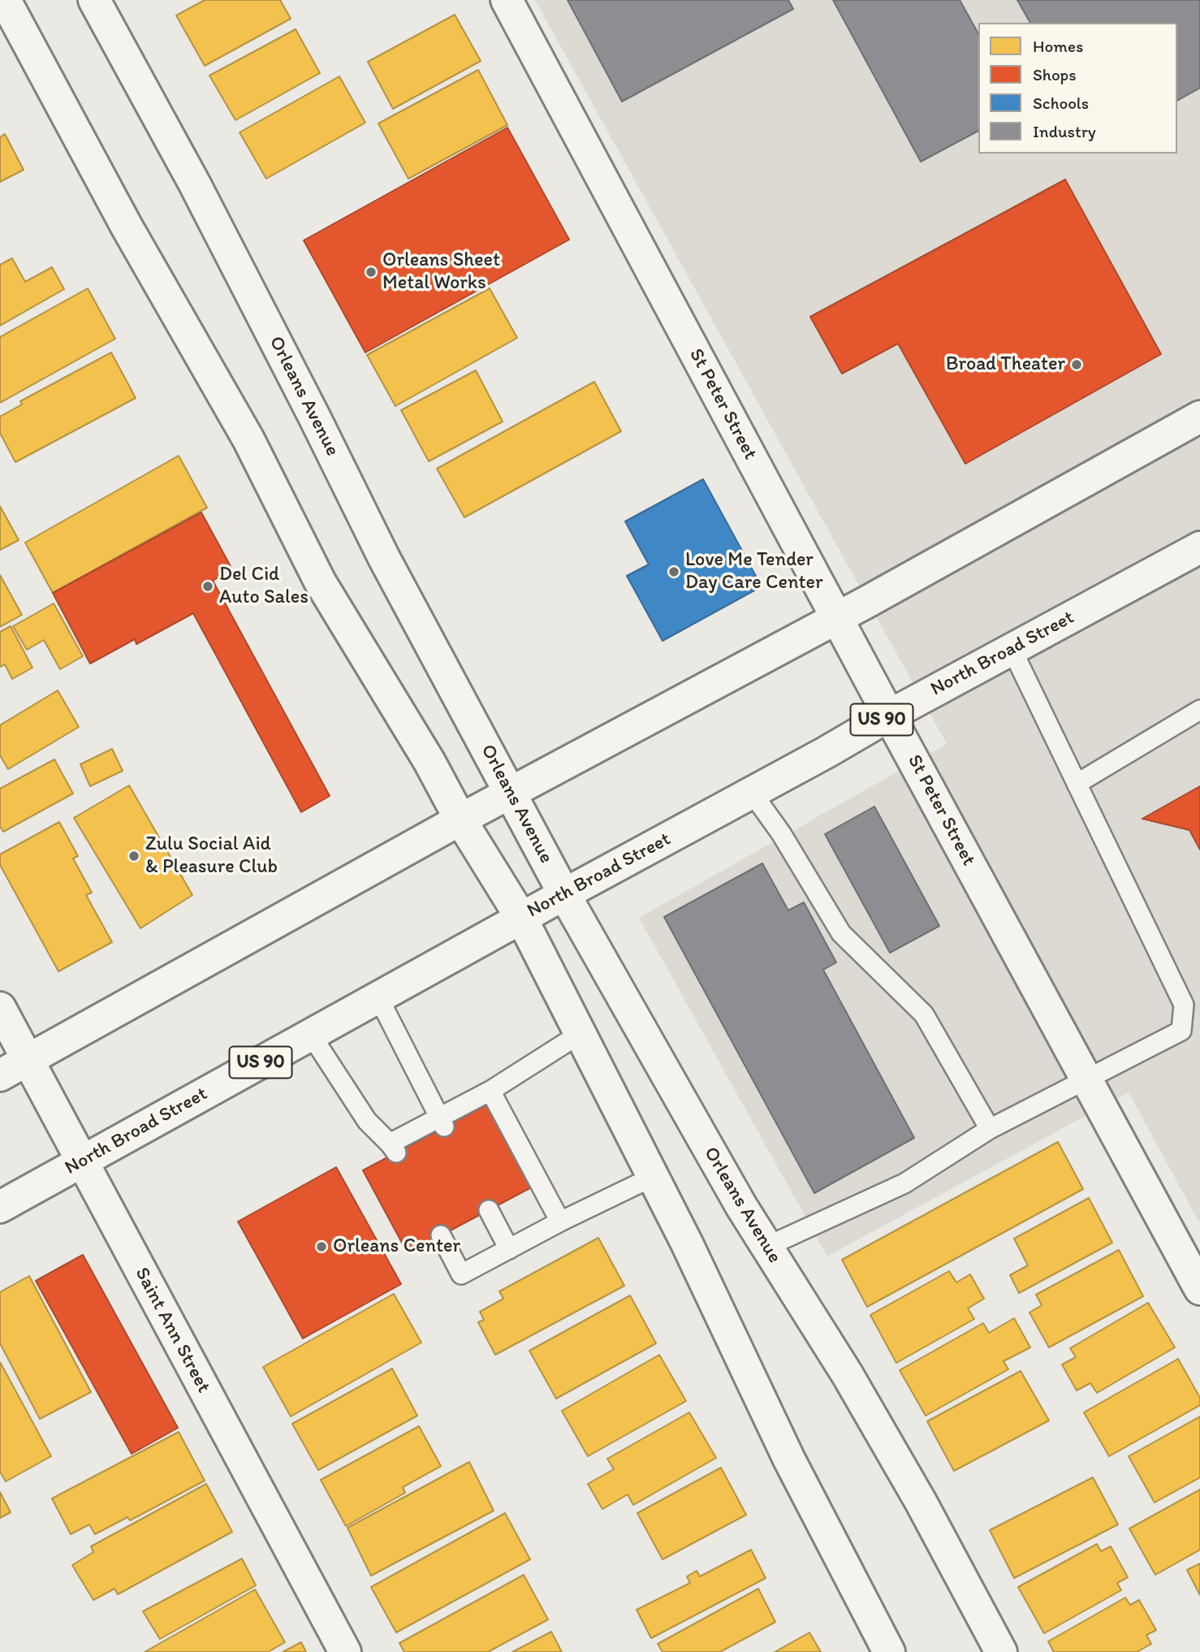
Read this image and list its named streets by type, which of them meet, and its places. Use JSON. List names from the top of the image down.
{
  "streets": {
    "street": [
      "Orleans Avenue",
      "St Peter Street",
      "North Broad Street",
      "US 90",
      "Saint Ann Street"
    ]
  },
  "crossings": [
    ["Orleans Avenue", "North Broad Street"],
    ["St Peter Street", "North Broad Street"],
    ["North Broad Street", "Saint Ann Street"]
  ],
  "places": [
    "Orleans Sheet Metal Works",
    "Broad Theater",
    "Love Me Tender Day Care Center",
    "Del Cid Auto Sales",
    "Zulu Social Aid & Pleasure Club",
    "Orleans Center"
  ],
  "legend": [
    "Homes",
    "Shops",
    "Schools",
    "Industry"
  ]
}
